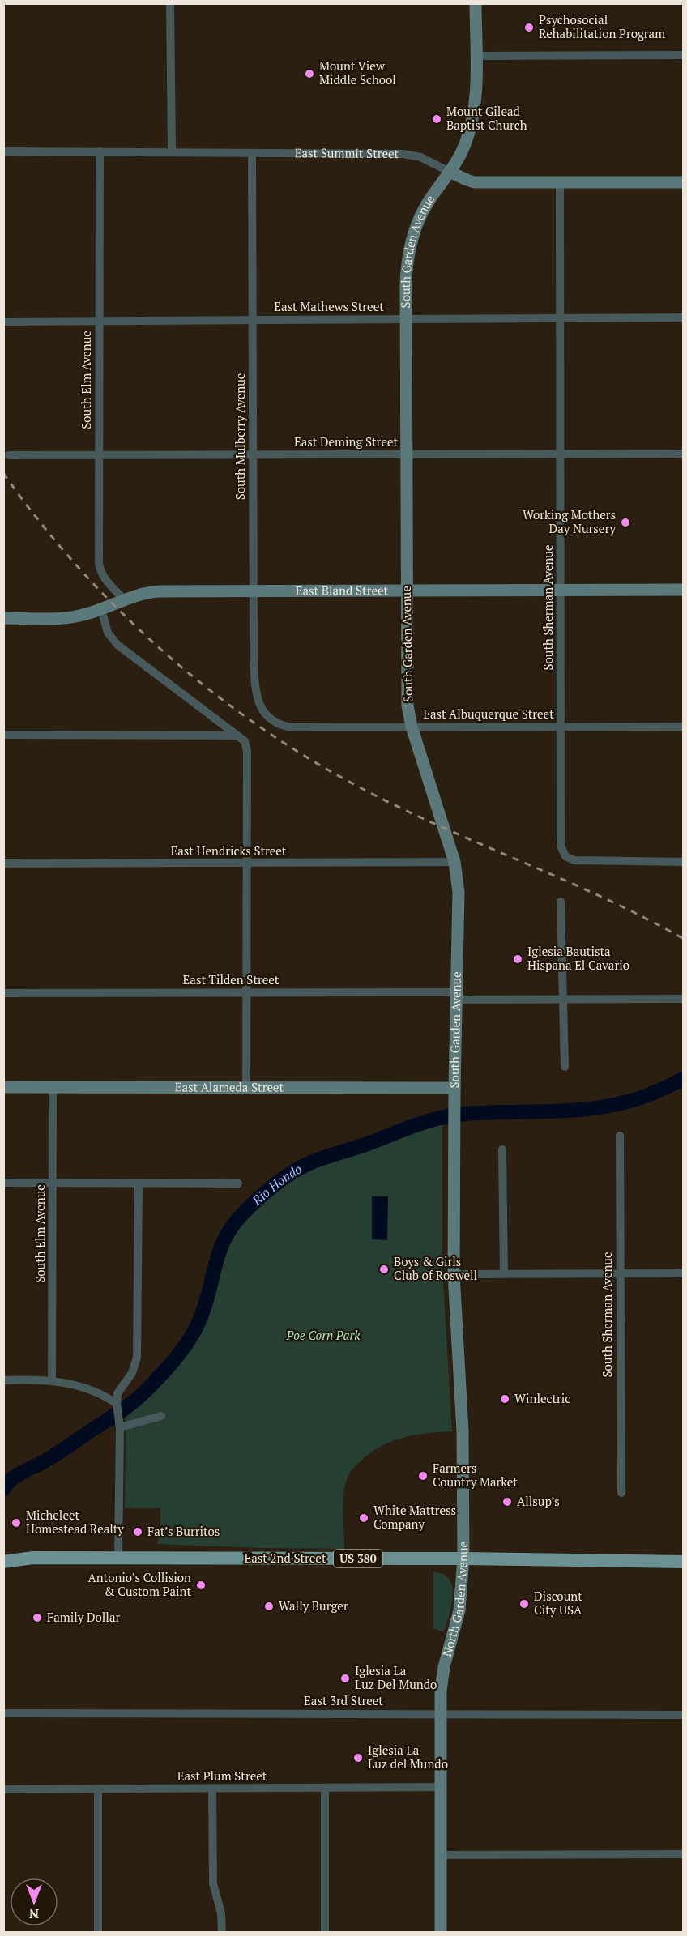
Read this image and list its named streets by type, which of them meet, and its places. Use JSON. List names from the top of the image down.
{
  "streets": {
    "main road": ["East 2nd Street", "US 380"],
    "street": [
      "East Summit Street",
      "South Garden Avenue",
      "East Mathews Street",
      "South Elm Avenue",
      "South Mulberry Avenue",
      "East Deming Street",
      "East Bland Street",
      "South Sherman Avenue",
      "East Albuquerque Street",
      "East Hendricks Street",
      "East Tilden Street",
      "East Alameda Street",
      "North Garden Avenue",
      "East 3rd Street",
      "East Plum Street"
    ]
  },
  "crossings": [
    ["East Summit Street", "South Garden Avenue"],
    ["East Summit Street", "South Elm Avenue"],
    ["East Summit Street", "South Mulberry Avenue"],
    ["East Summit Street", "South Sherman Avenue"],
    ["South Garden Avenue", "East Mathews Street"],
    ["South Garden Avenue", "East Deming Street"],
    ["South Garden Avenue", "East Bland Street"],
    ["South Garden Avenue", "East Albuquerque Street"],
    ["South Garden Avenue", "East Hendricks Street"],
    ["South Garden Avenue", "East Tilden Street"],
    ["South Garden Avenue", "East Alameda Street"],
    ["South Garden Avenue", "North Garden Avenue"],
    ["East Mathews Street", "South Elm Avenue"],
    ["East Mathews Street", "South Mulberry Avenue"],
    ["East Mathews Street", "South Sherman Avenue"],
    ["South Elm Avenue", "East Deming Street"],
    ["South Elm Avenue", "East Bland Street"],
    ["South Elm Avenue", "East Alameda Street"],
    ["South Mulberry Avenue", "East Deming Street"],
    ["South Mulberry Avenue", "East Bland Street"],
    ["South Mulberry Avenue", "East Albuquerque Street"],
    ["East Deming Street", "South Sherman Avenue"],
    ["East Bland Street", "South Sherman Avenue"],
    ["South Sherman Avenue", "East Albuquerque Street"],
    ["East 2nd Street", "North Garden Avenue"],
    ["North Garden Avenue", "East 3rd Street"],
    ["North Garden Avenue", "East Plum Street"]
  ],
  "water": ["Rio Hondo"],
  "parks": ["Poe Corn Park"],
  "places": [
    "Psychosocial Rehabilitation Program",
    "Mount View Middle School",
    "Mount Gilead Baptist Church",
    "Working Mothers Day Nursery",
    "Iglesia Bautista Hispana El Cavario",
    "Boys & Girls Club of Roswell",
    "Winlectric",
    "Farmers Country Market",
    "Allsup’s",
    "White Mattress Company",
    "Micheleet Homestead Realty",
    "Fat’s Burritos",
    "Antonio’s Collision & Custom Paint",
    "Discount City USA",
    "Wally Burger",
    "Family Dollar",
    "Iglesia La Luz Del Mundo",
    "Iglesia La Luz del Mundo"
  ],
  "north": "bottom"
}
